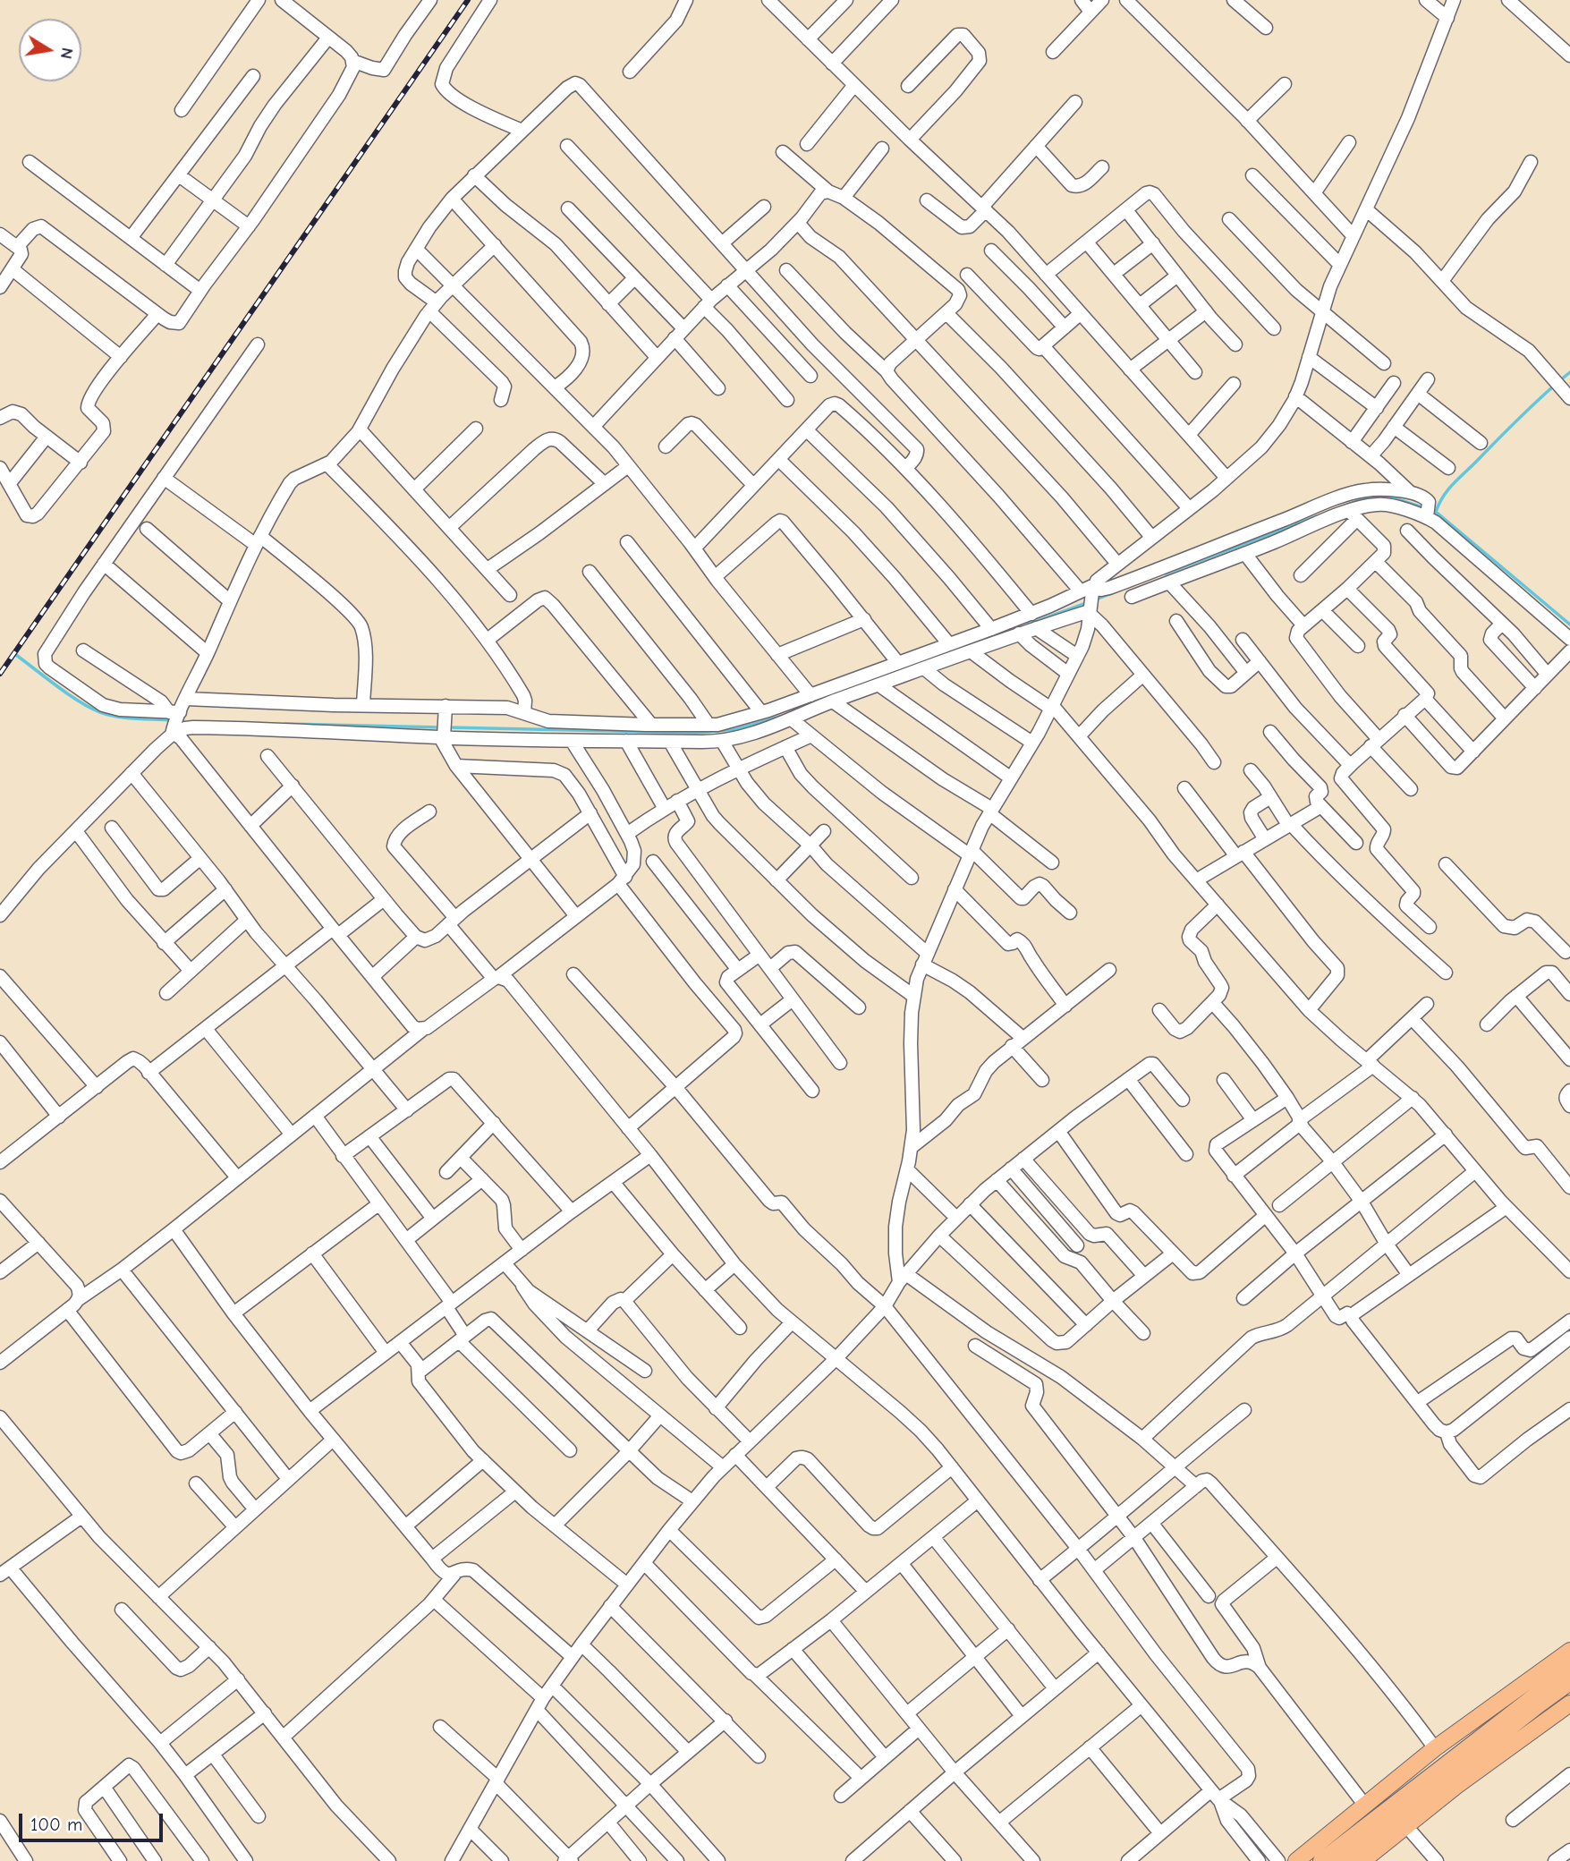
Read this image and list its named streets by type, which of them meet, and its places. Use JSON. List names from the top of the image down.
{
  "scale_bar": "100 m",
  "north": "right"
}
